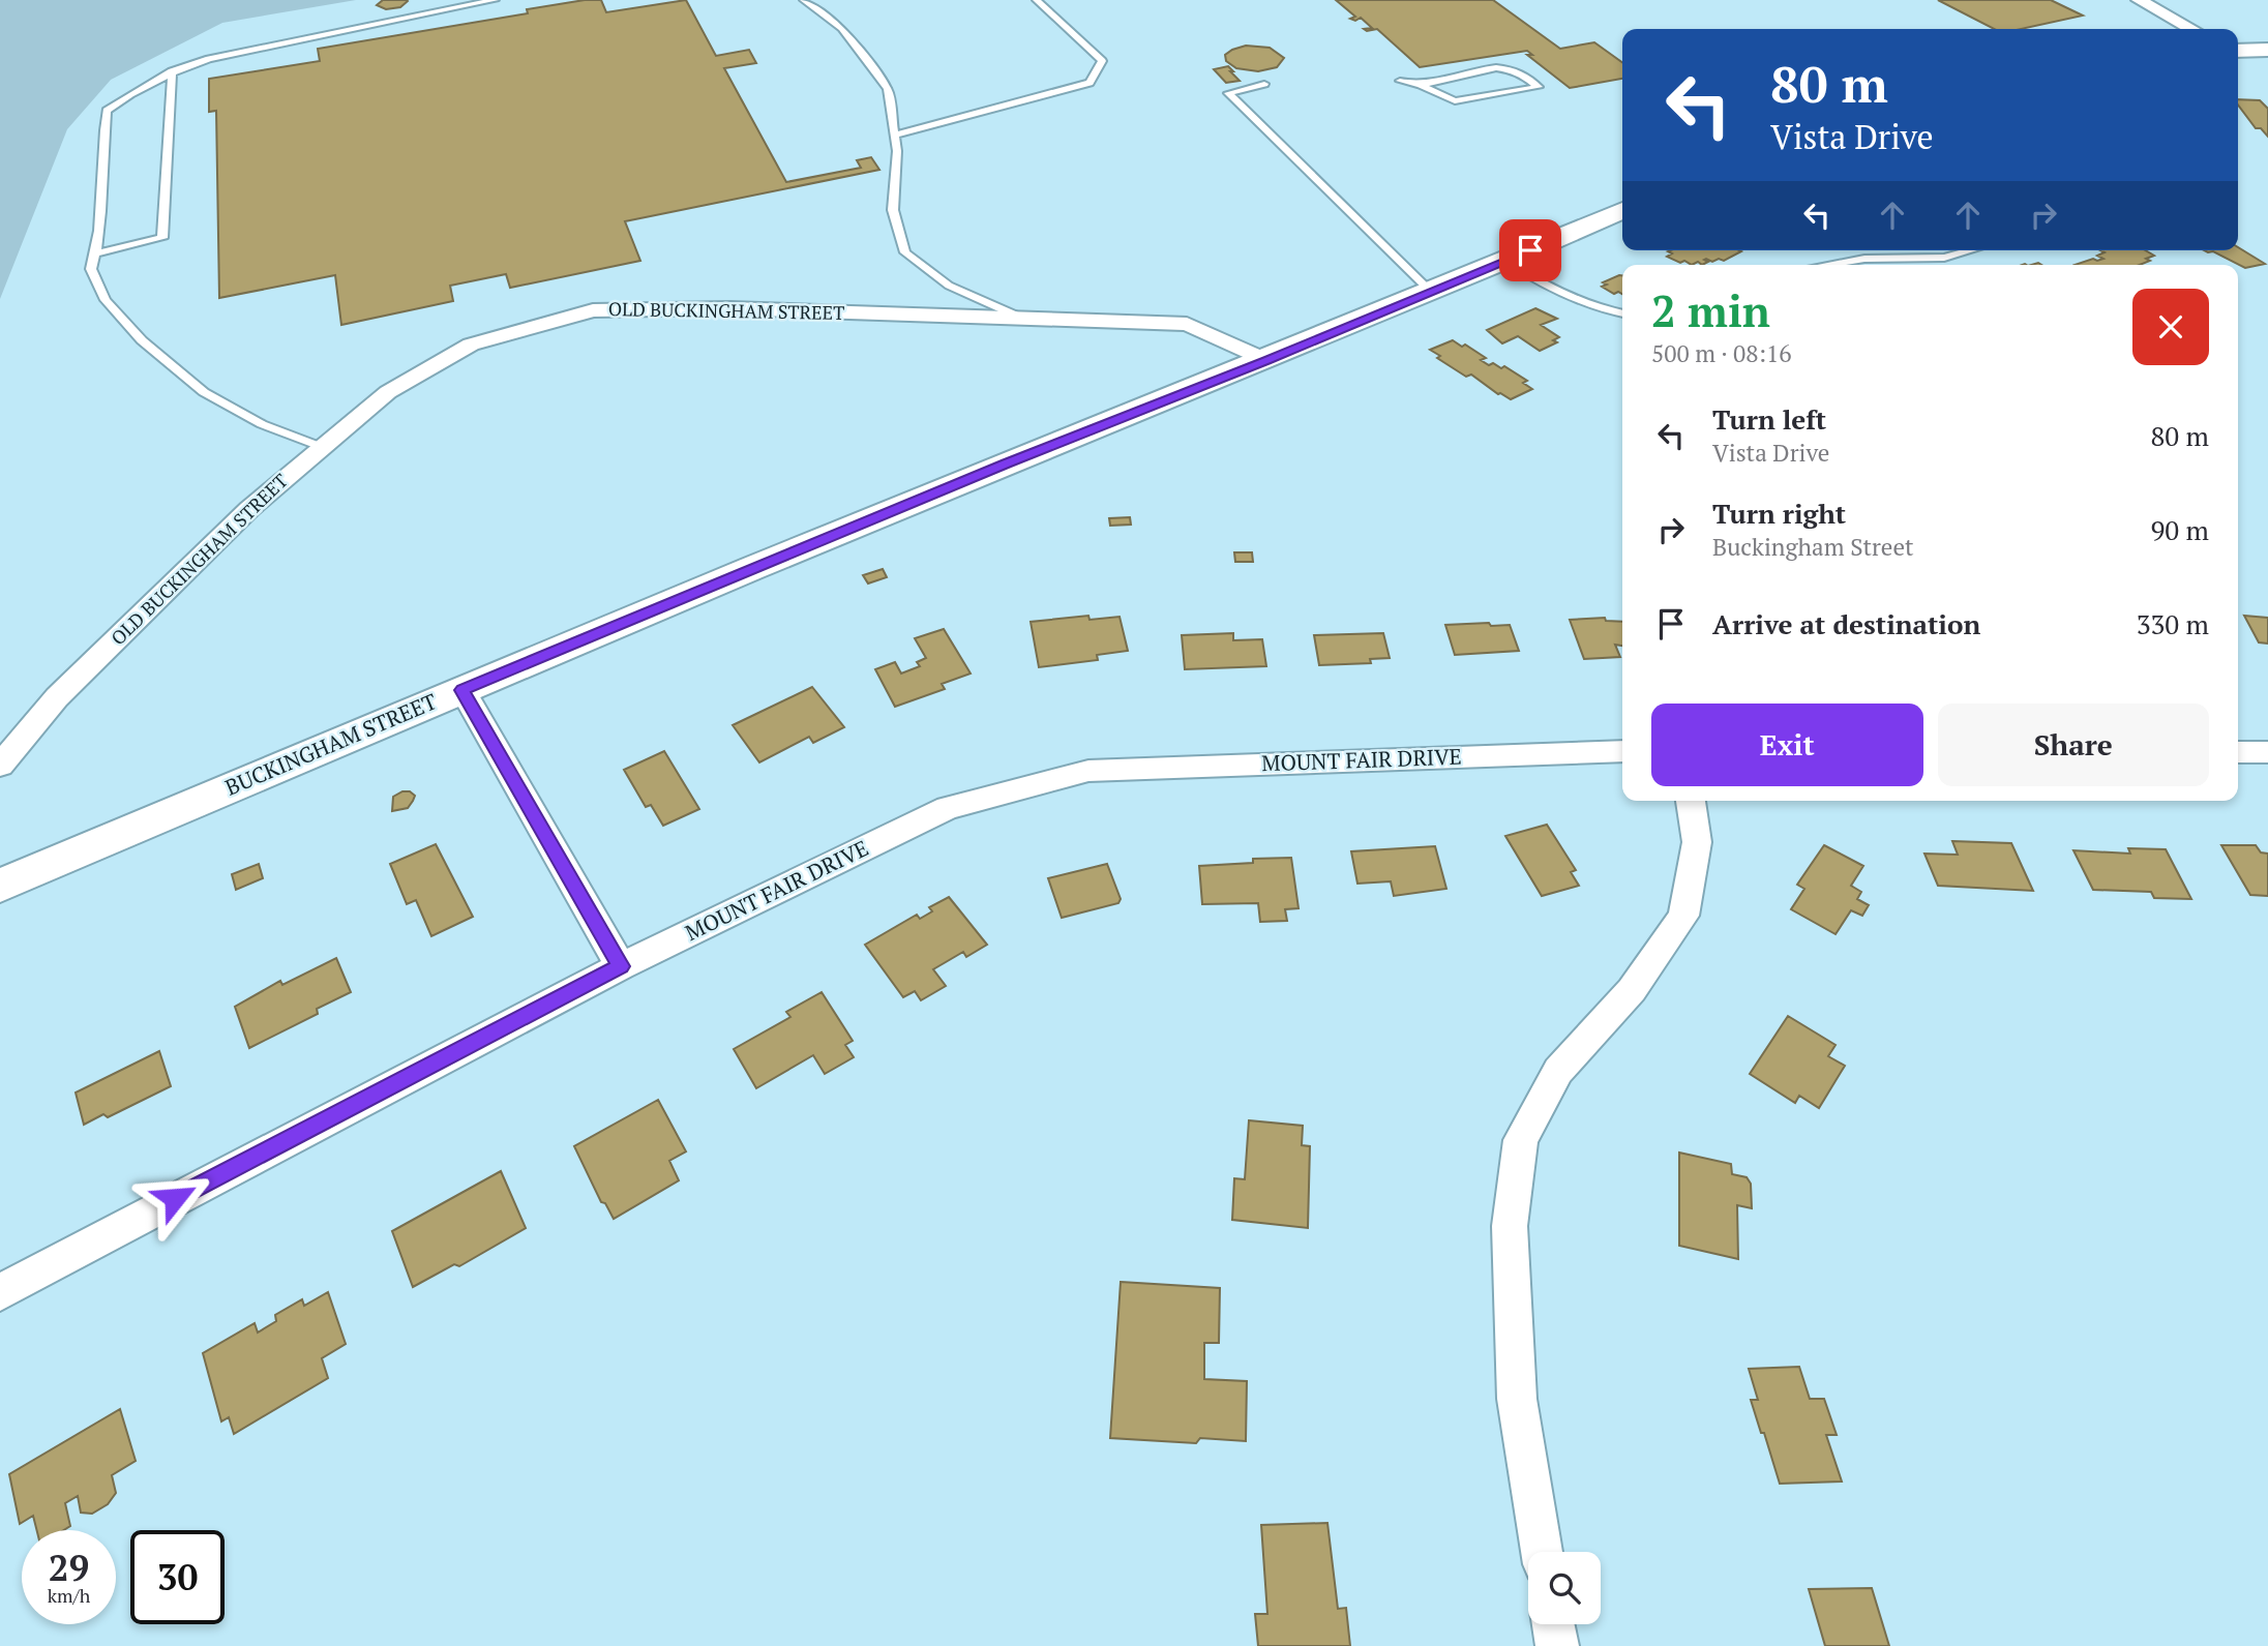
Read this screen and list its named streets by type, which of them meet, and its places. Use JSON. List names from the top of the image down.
{
  "streets": {
    "main road": ["BUCKINGHAM STREET"],
    "street": ["OLD BUCKINGHAM STREET", "MOUNT FAIR DRIVE"]
  },
  "crossings": [
    ["OLD BUCKINGHAM STREET", "BUCKINGHAM STREET"]
  ],
  "page": {
    "turn": ["80 m", "Vista Drive"],
    "heading": ["2 min", "500 m · 08:16"],
    "list": [
      {
        "name": "Turn left",
        "note": "Vista Drive",
        "value": "80 m"
      },
      {
        "name": "Turn right",
        "note": "Buckingham Street",
        "value": "90 m"
      },
      {
        "name": "Arrive at destination",
        "value": "330 m"
      }
    ],
    "buttons": ["Exit", "Share"],
    "speed": "29 km/h",
    "limit": "30"
  }
}
